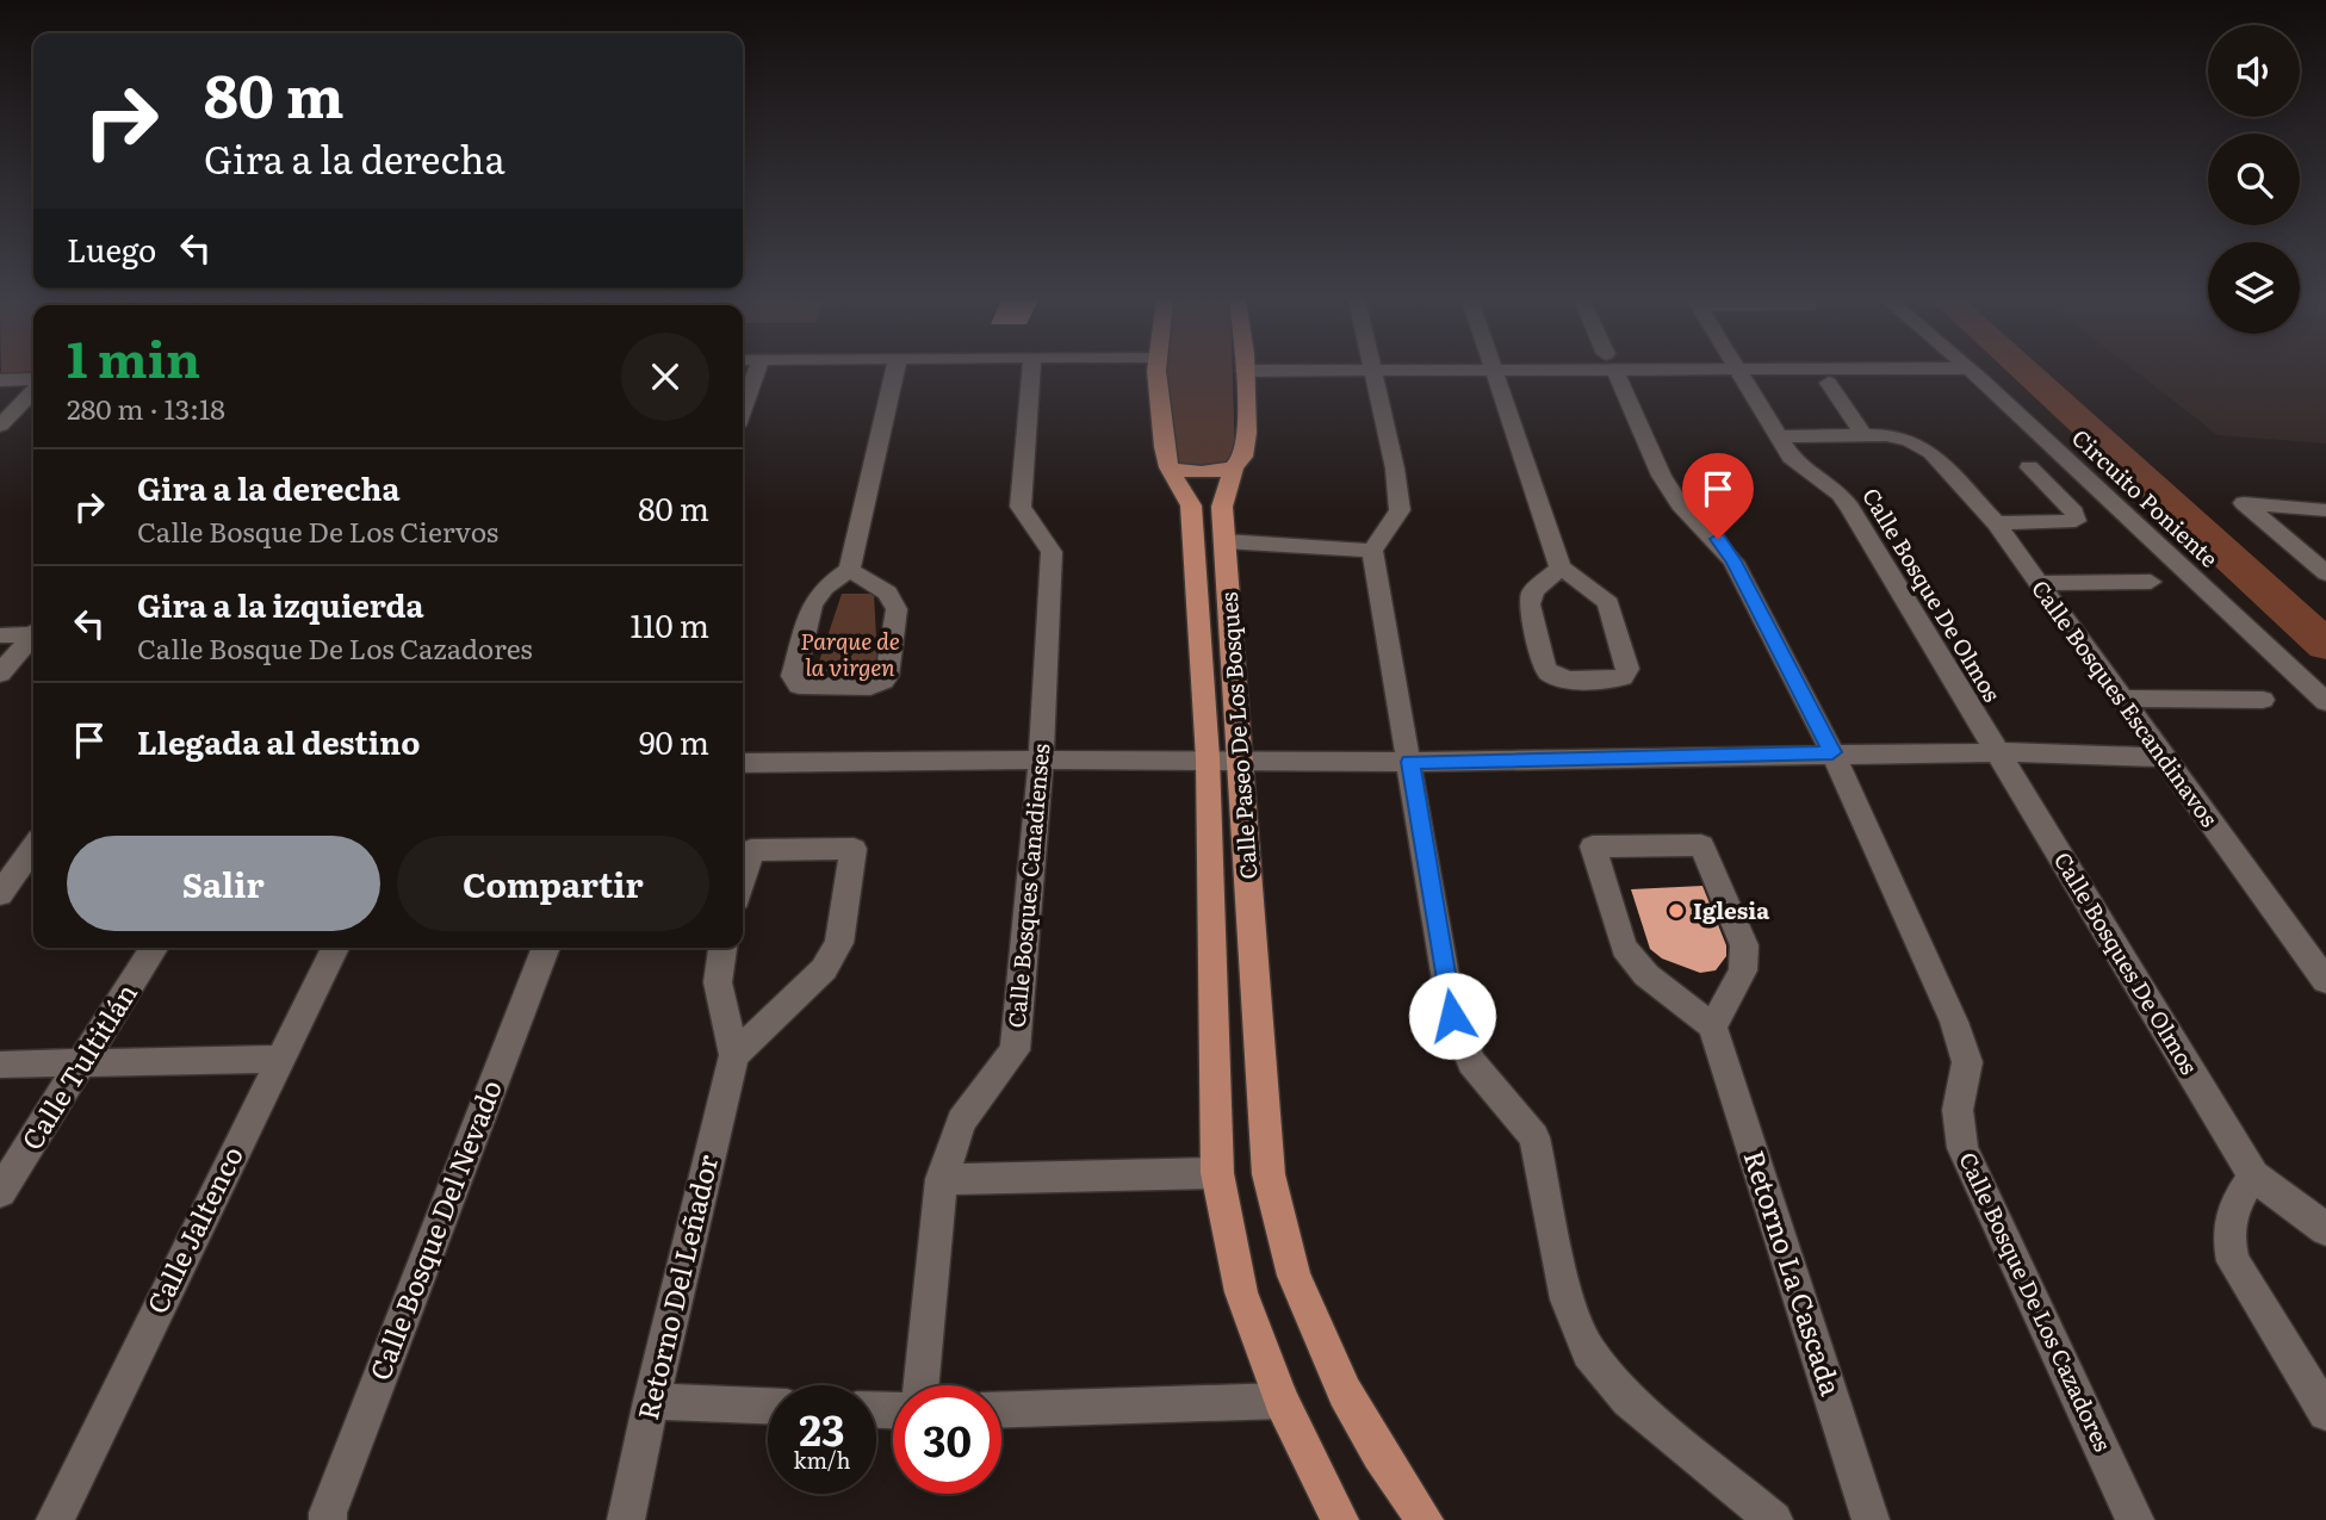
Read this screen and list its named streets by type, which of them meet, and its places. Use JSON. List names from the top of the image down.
{
  "streets": {
    "main road": ["Calle Paseo De Los Bosques"],
    "street": [
      "Circuito Poniente",
      "Calle Bosque De Olmos",
      "Calle Bosques Escandinavos",
      "Calle Bosques Canadienses",
      "Calle Bosques De Olmos",
      "Calle Tultitlán",
      "Calle Jaltenco",
      "Calle Bosque Del Nevado",
      "Retorno La Cascada",
      "Retorno Del Leñador",
      "Calle Bosque De Los Cazadores"
    ]
  },
  "crossings": [
    ["Calle Bosque De Olmos", "Calle Bosques De Olmos"]
  ],
  "parks": ["Parque de la virgen"],
  "places": ["Iglesia"],
  "page": {
    "turn": ["80 m", "Gira a la derecha"],
    "then": "Luego",
    "heading": ["1 min", "280 m · 13:18"],
    "list": [
      {
        "name": "Gira a la derecha",
        "note": "Calle Bosque De Los Ciervos",
        "value": "80 m"
      },
      {
        "name": "Gira a la izquierda",
        "note": "Calle Bosque De Los Cazadores",
        "value": "110 m"
      },
      {
        "name": "Llegada al destino",
        "value": "90 m"
      }
    ],
    "buttons": ["Salir", "Compartir"],
    "speed": "23 km/h",
    "limit": "30"
  }
}
